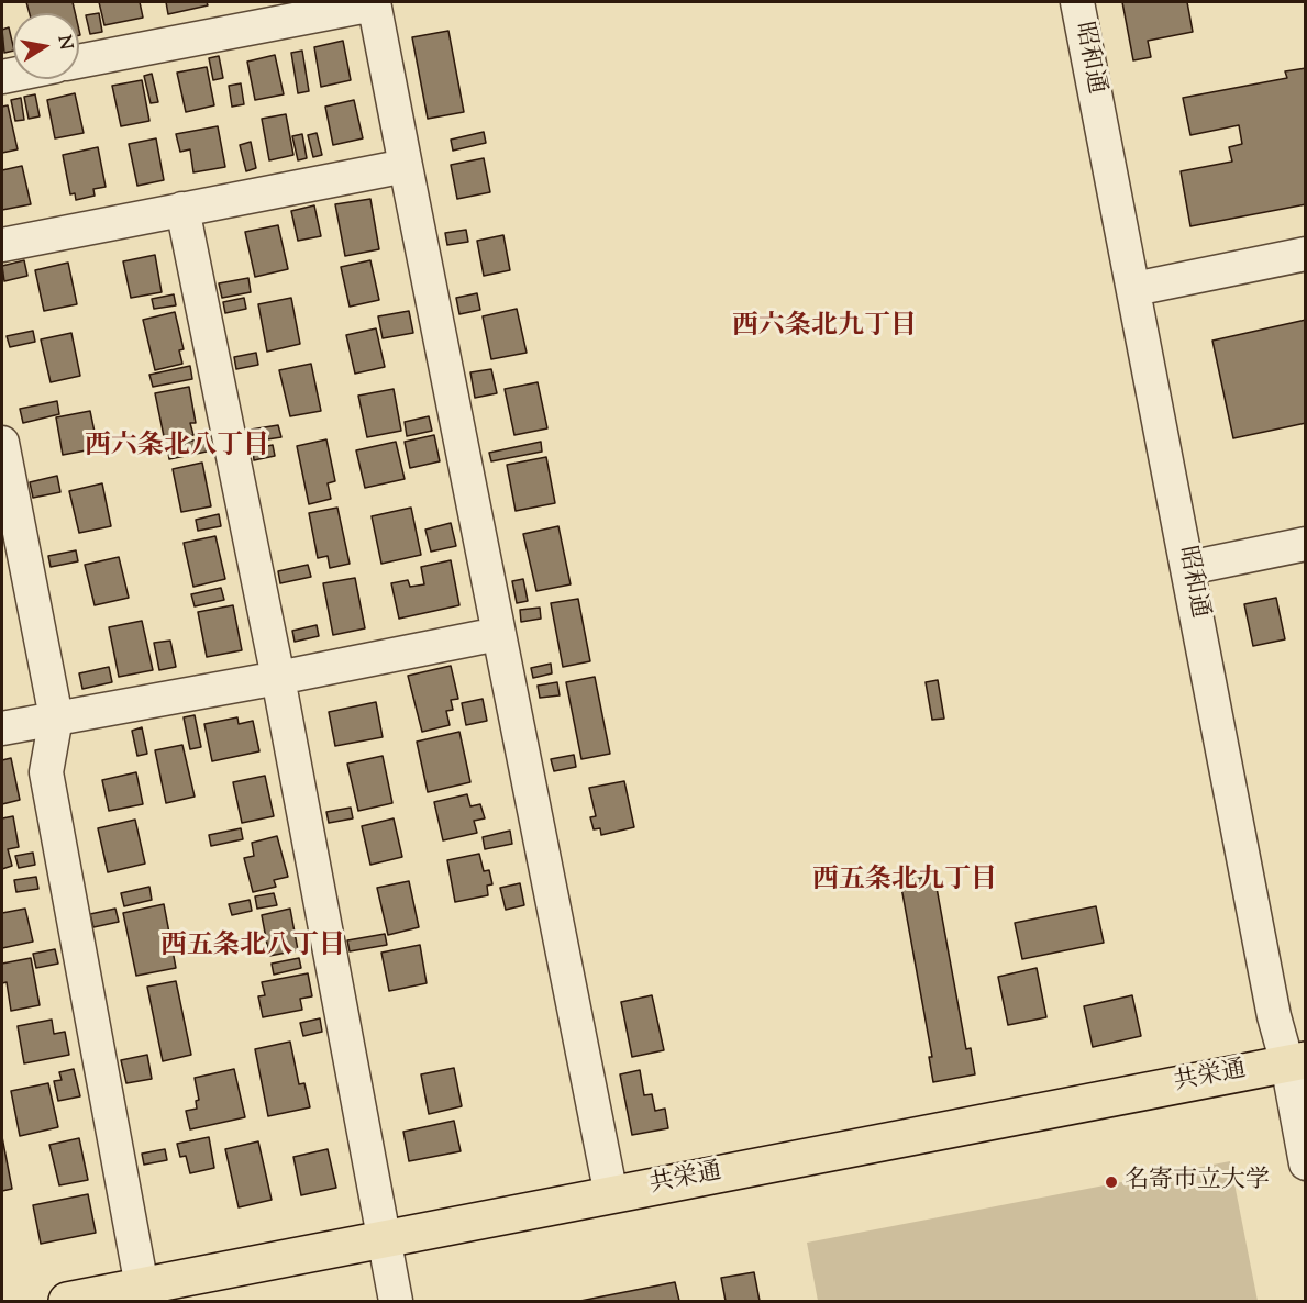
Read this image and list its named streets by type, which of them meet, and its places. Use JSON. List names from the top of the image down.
{
  "streets": {
    "main road": ["共栄通"],
    "street": ["昭和通"]
  },
  "crossings": [
    ["昭和通", "共栄通"]
  ],
  "districts": [
    "西六条北九丁目",
    "西六条北八丁目",
    "西五条北九丁目",
    "西五条北八丁目"
  ],
  "places": ["名寄市立大学"],
  "north": "right"
}
